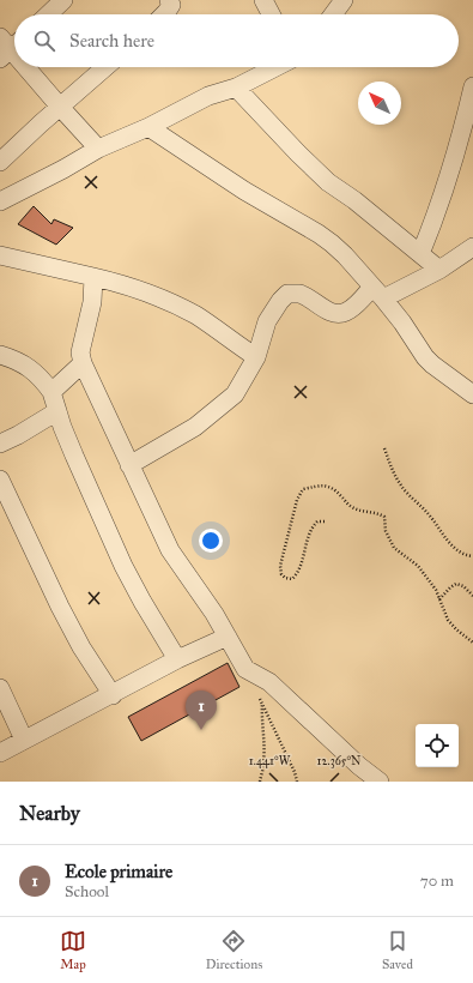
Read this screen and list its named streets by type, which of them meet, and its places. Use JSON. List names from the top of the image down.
{
  "north": "top left",
  "page": {
    "search": "Search here",
    "pins": "1",
    "heading": "Nearby",
    "list": [
      {
        "mark": "1",
        "name": "Ecole primaire",
        "note": "School",
        "value": "70 m"
      }
    ],
    "nav": ["Map", "Directions", "Saved"]
  },
  "coordinates": ["12.365°N", "1.441°W"]
}
